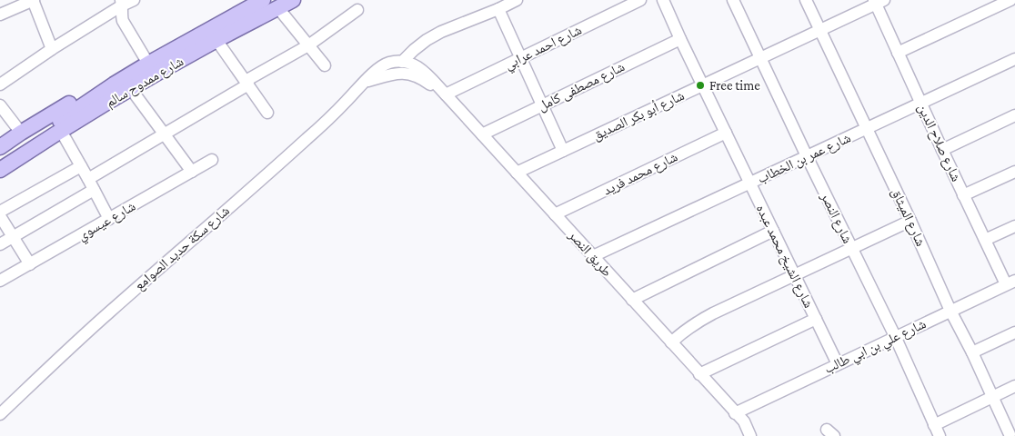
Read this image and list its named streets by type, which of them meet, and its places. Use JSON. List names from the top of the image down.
{
  "streets": {
    "main road": ["شارع ممدوح سالم"],
    "street": [
      "شارع احمد عرابي",
      "شارع مصطفى كامل",
      "شارع أبو بكر الصديق",
      "شارع صلاح الدين",
      "شارع عمر بن الخطاب",
      "شارع محمد فريد",
      "شارع الميثاق",
      "شارع النصر",
      "شارع عيسوي",
      "شارع سكة حديد الصوامع",
      "طريق النصر",
      "شارع الشيخ محمد عبده",
      "شارع علي بن ابي طالب"
    ]
  },
  "crossings": [
    ["شارع احمد عرابي", "طريق النصر"],
    ["شارع مصطفى كامل", "طريق النصر"],
    ["شارع مصطفى كامل", "شارع الشيخ محمد عبده"],
    ["شارع أبو بكر الصديق", "شارع صلاح الدين"],
    ["شارع أبو بكر الصديق", "شارع الميثاق"],
    ["شارع أبو بكر الصديق", "شارع النصر"],
    ["شارع أبو بكر الصديق", "طريق النصر"],
    ["شارع أبو بكر الصديق", "شارع الشيخ محمد عبده"],
    ["شارع صلاح الدين", "شارع عمر بن الخطاب"],
    ["شارع صلاح الدين", "شارع علي بن ابي طالب"],
    ["شارع عمر بن الخطاب", "شارع الميثاق"],
    ["شارع عمر بن الخطاب", "شارع النصر"],
    ["شارع عمر بن الخطاب", "طريق النصر"],
    ["شارع عمر بن الخطاب", "شارع الشيخ محمد عبده"],
    ["شارع محمد فريد", "طريق النصر"],
    ["شارع محمد فريد", "شارع الشيخ محمد عبده"],
    ["شارع الميثاق", "شارع علي بن ابي طالب"],
    ["شارع النصر", "شارع علي بن ابي طالب"],
    ["طريق النصر", "شارع علي بن ابي طالب"],
    ["شارع الشيخ محمد عبده", "شارع علي بن ابي طالب"]
  ],
  "places": ["Free time"]
}
